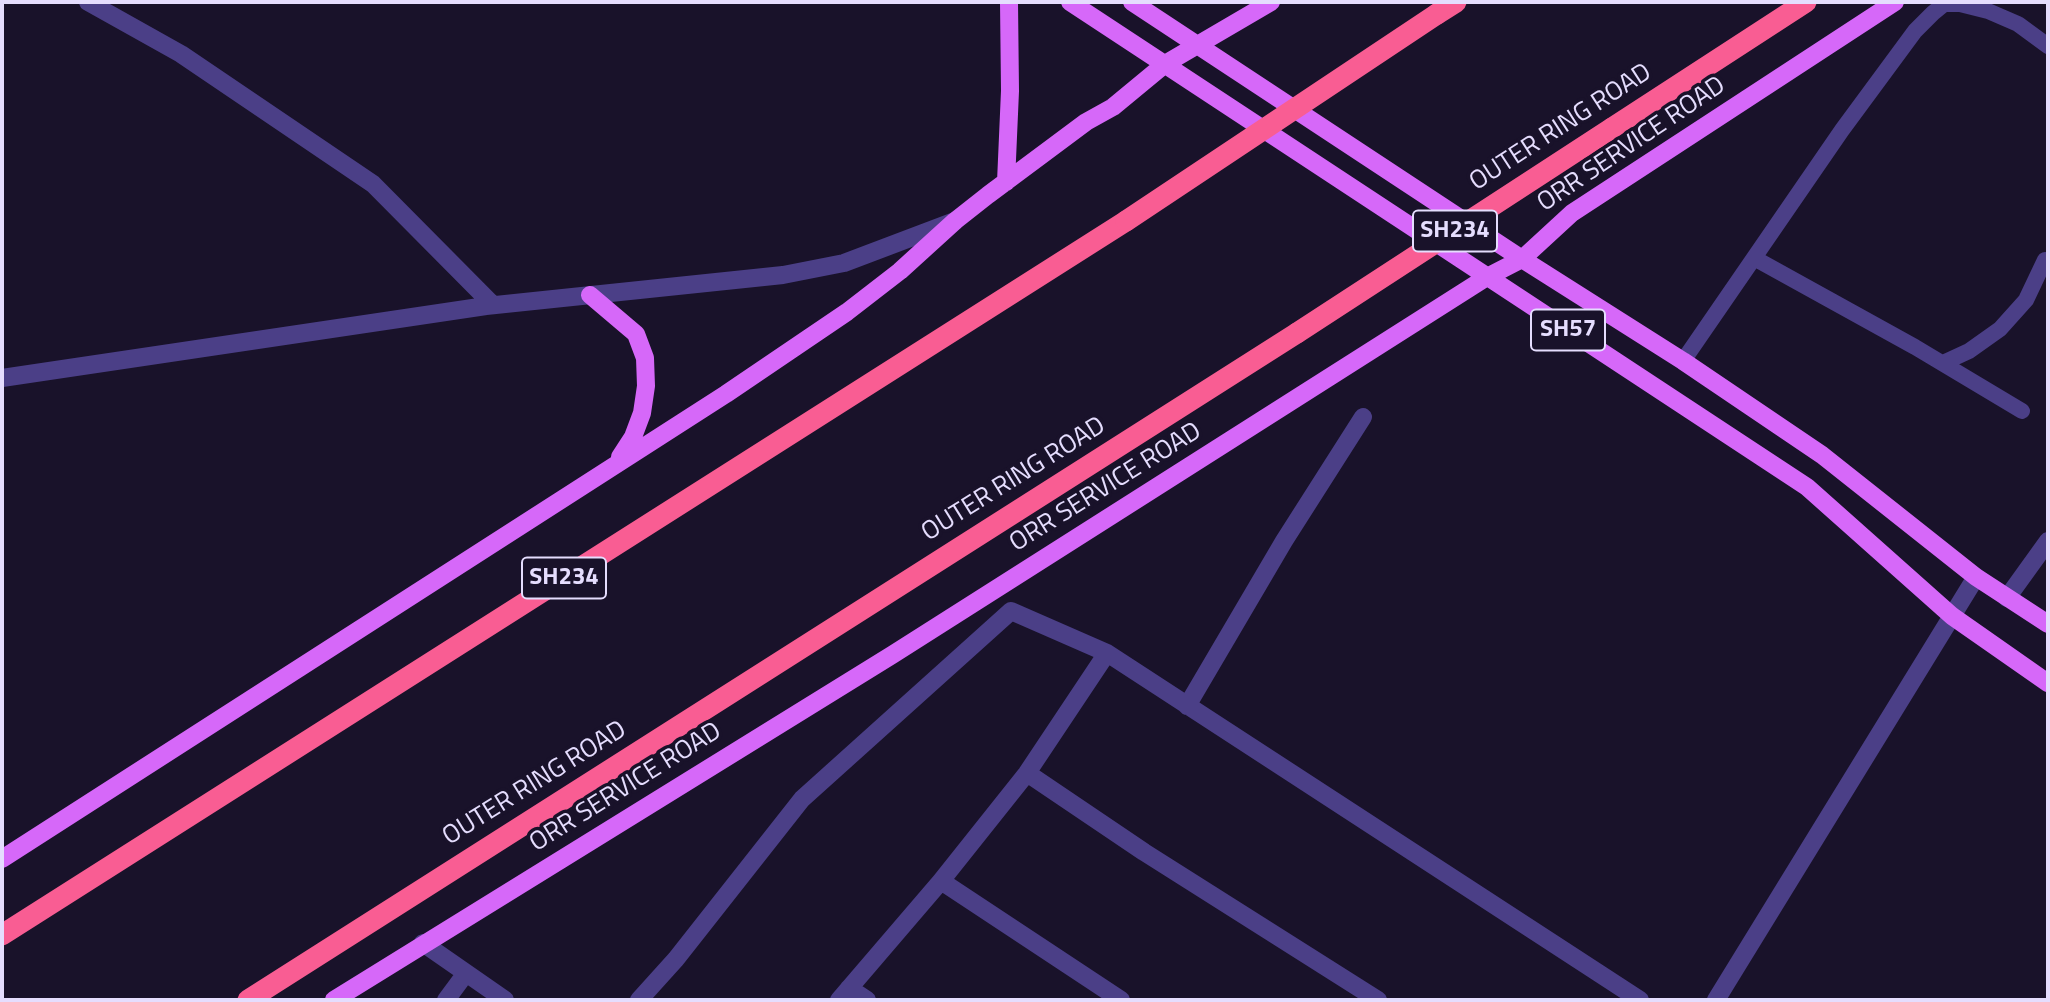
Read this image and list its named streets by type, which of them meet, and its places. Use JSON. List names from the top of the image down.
{
  "streets": {
    "highway": ["OUTER RING ROAD", "SH234"],
    "main road": ["ORR SERVICE ROAD", "SH57"]
  },
  "crossings": [
    ["ORR SERVICE ROAD", "SH57"]
  ]
}
